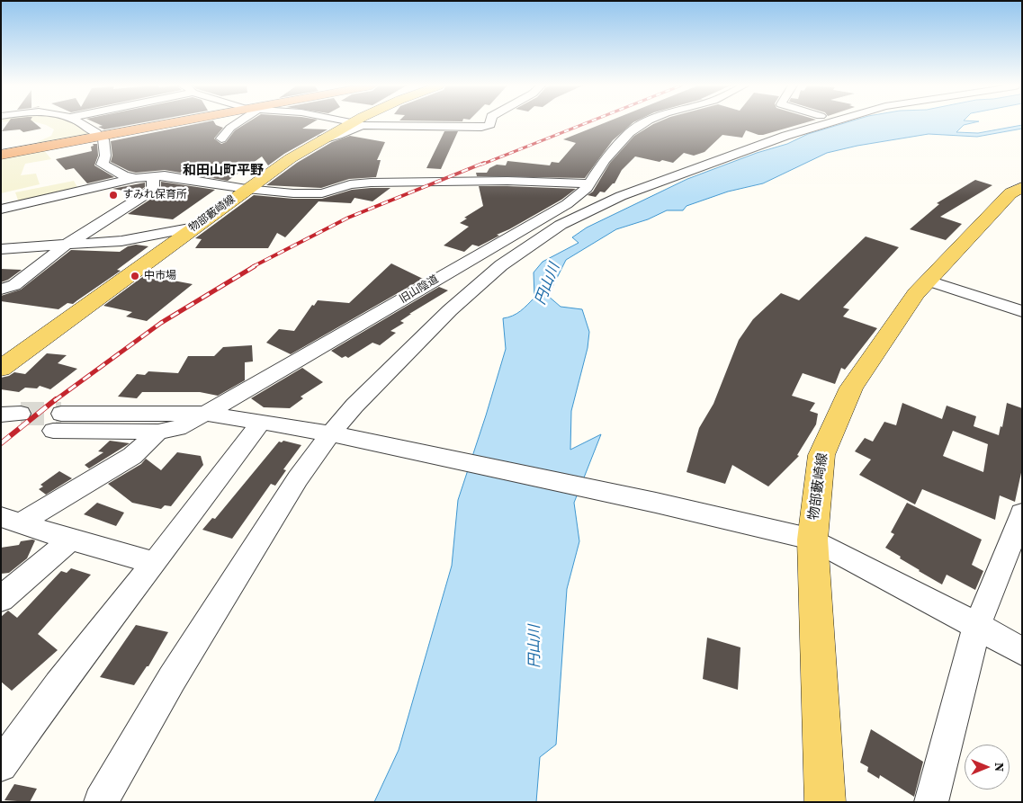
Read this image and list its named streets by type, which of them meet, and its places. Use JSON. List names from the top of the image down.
{
  "streets": {
    "main road": ["物部藪崎線"],
    "street": ["旧山陰道"]
  },
  "districts": ["和田山町平野"],
  "water": ["円山川"],
  "places": ["すみれ保育所", "中市場"],
  "north": "right"
}
